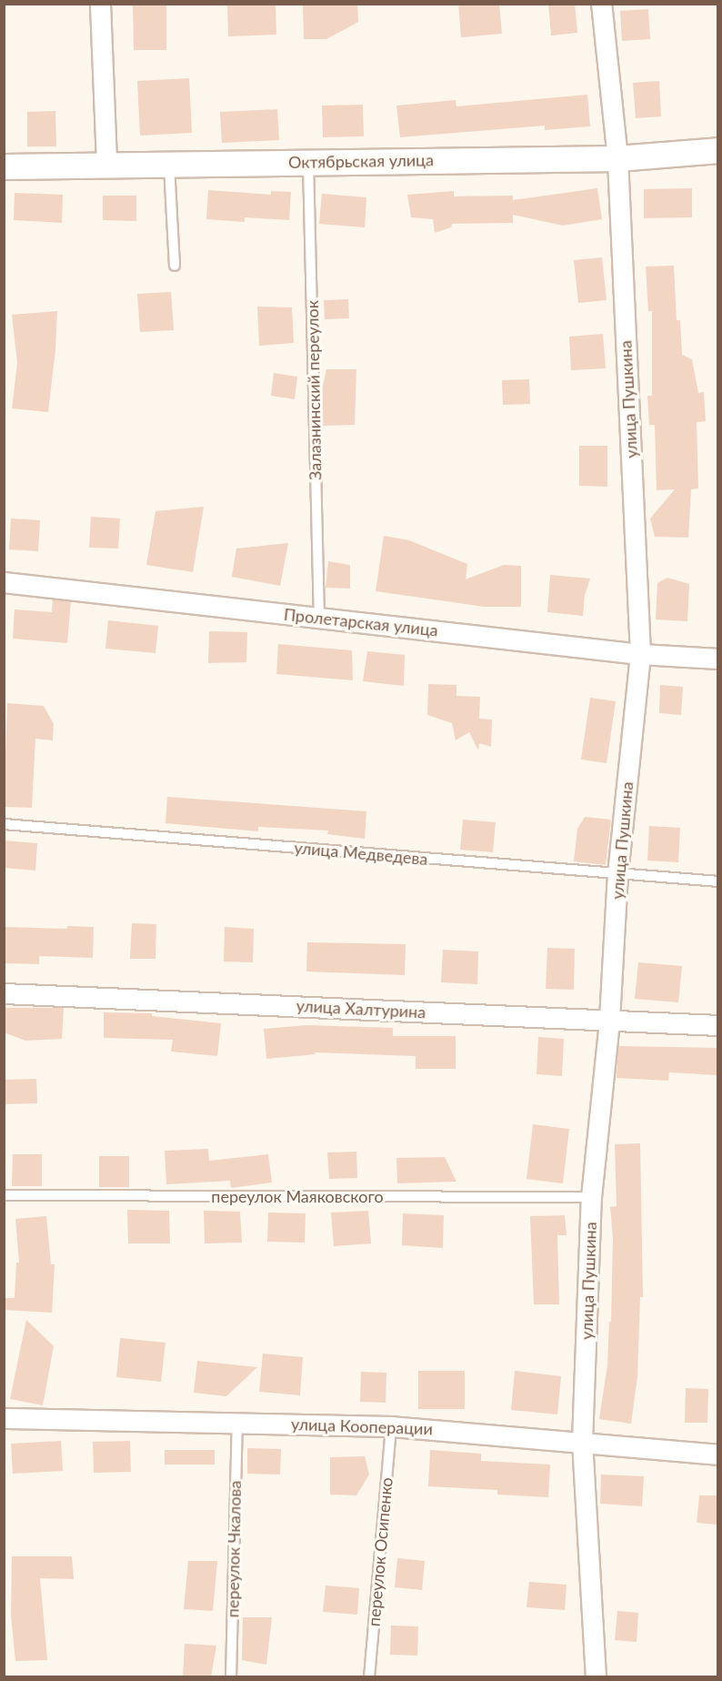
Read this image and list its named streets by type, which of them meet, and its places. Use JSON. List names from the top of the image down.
{
  "streets": {
    "street": [
      "Октябрьская улица",
      "улица Пушкина",
      "Пролетарская улица",
      "улица Халтурина",
      "улица Кооперации"
    ],
    "lane": [
      "Залазнинский переулок",
      "улица Медведева",
      "переулок Маяковского",
      "переулок Чкалова",
      "переулок Осипенко"
    ]
  },
  "crossings": [
    ["Октябрьская улица", "Залазнинский переулок"],
    ["Октябрьская улица", "улица Пушкина"],
    ["Залазнинский переулок", "Пролетарская улица"],
    ["улица Пушкина", "Пролетарская улица"],
    ["улица Пушкина", "улица Медведева"],
    ["улица Пушкина", "улица Халтурина"],
    ["улица Пушкина", "переулок Маяковского"],
    ["улица Пушкина", "улица Кооперации"],
    ["улица Кооперации", "переулок Чкалова"],
    ["улица Кооперации", "переулок Осипенко"]
  ]
}
